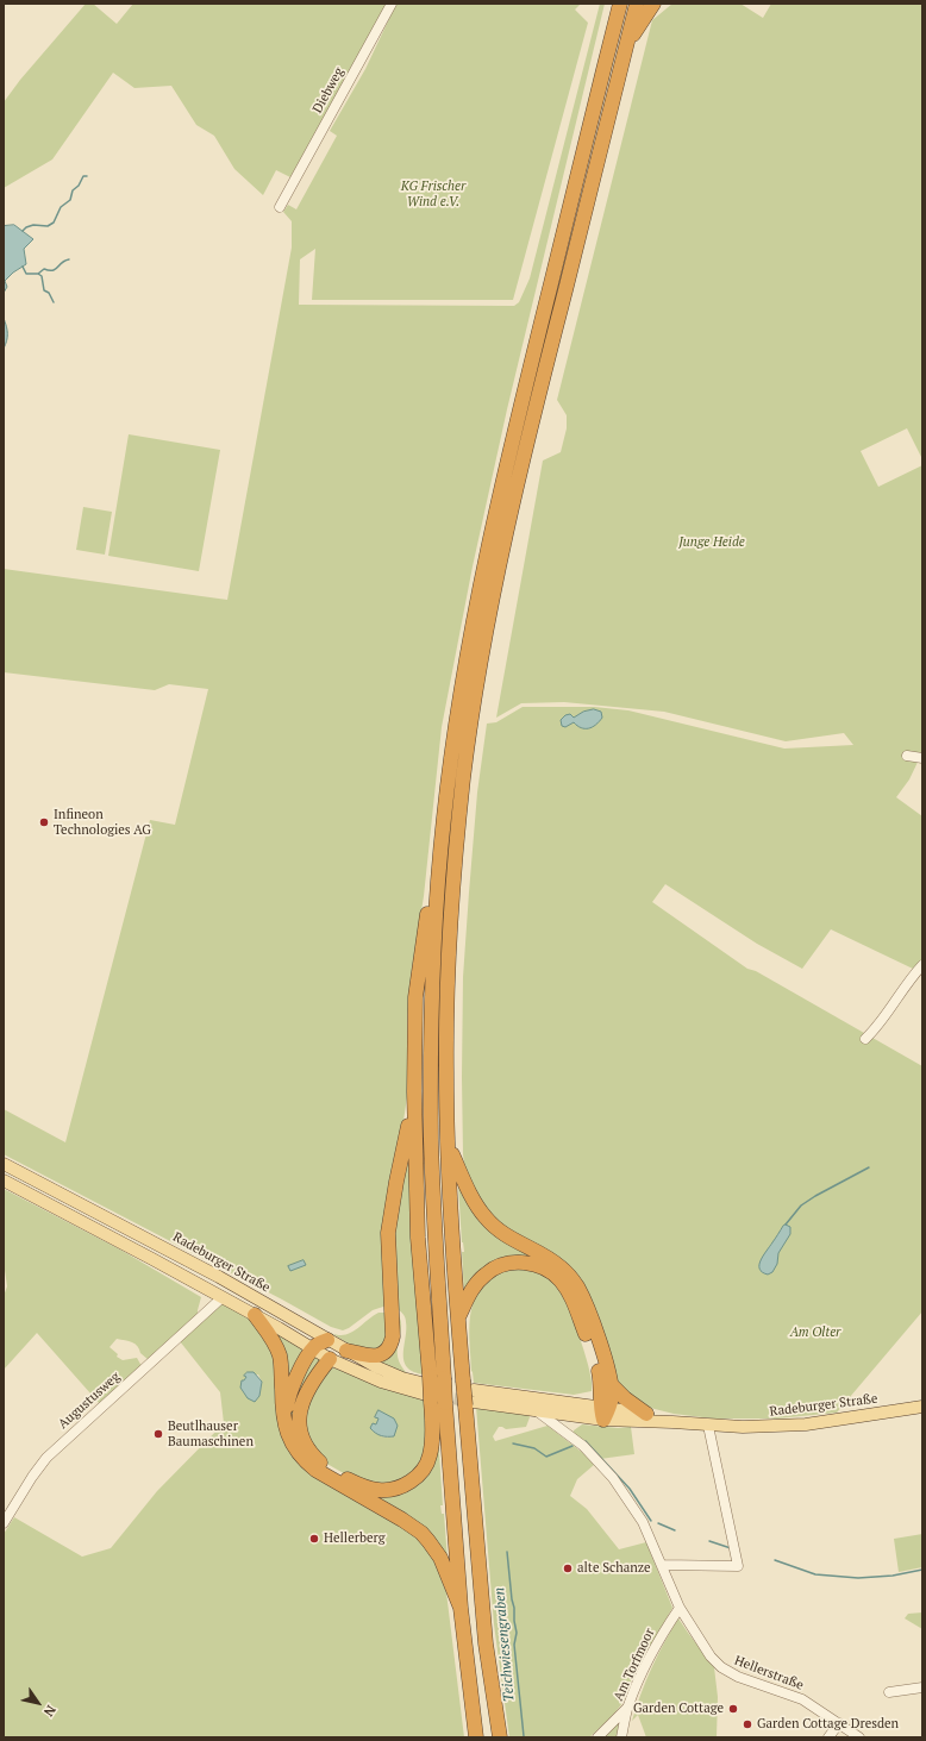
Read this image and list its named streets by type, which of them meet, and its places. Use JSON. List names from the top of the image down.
{
  "streets": {
    "main road": ["Radeburger Straße"],
    "street": [
      "Diebweg",
      "Augustusweg",
      "Am Torfmoor",
      "Hellerstraße"
    ]
  },
  "crossings": [
    ["Radeburger Straße", "Hellerstraße"],
    ["Am Torfmoor", "Hellerstraße"]
  ],
  "water": ["Teichwiesengraben"],
  "parks": ["KG Frischer Wind e.V.", "Junge Heide", "Am Olter"],
  "places": [
    "Infineon Technologies AG",
    "Beutlhauser Baumaschinen",
    "Hellerberg",
    "alte Schanze",
    "Garden Cottage",
    "Garden Cottage Dresden"
  ],
  "north": "bottom right"
}
